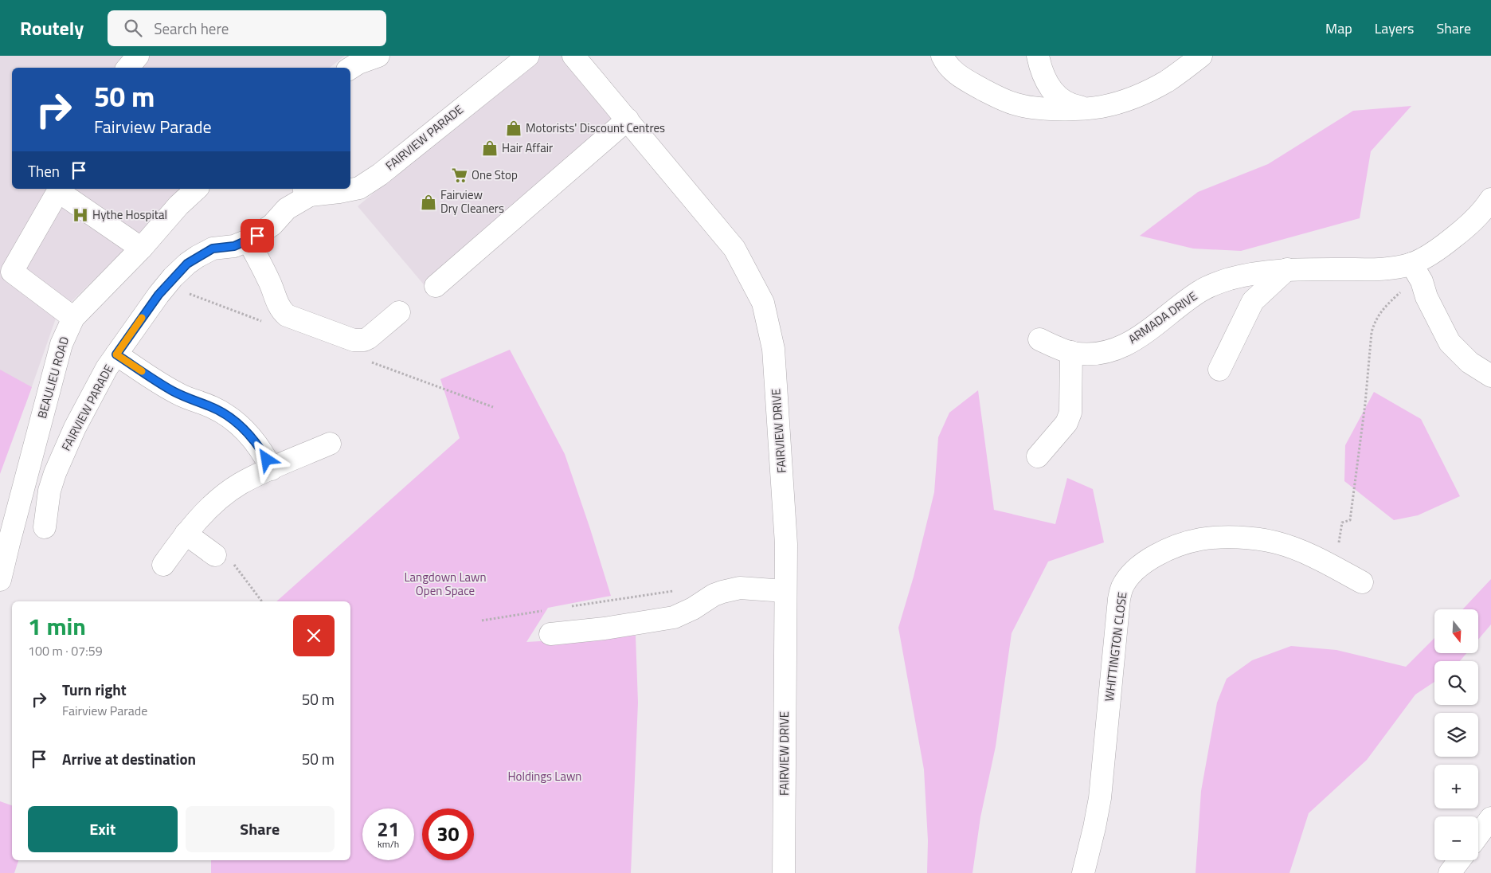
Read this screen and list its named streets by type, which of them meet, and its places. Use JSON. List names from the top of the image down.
{
  "streets": {
    "street": [
      "FAIRVIEW PARADE",
      "ARMADA DRIVE",
      "BEAULIEU ROAD",
      "FAIRVIEW DRIVE",
      "WHITTINGTON CLOSE"
    ]
  },
  "parks": ["Langdown Lawn Open Space", "Holdings Lawn"],
  "places": {
    "shop": ["Motorists' Discount Centres", "Hair Affair", "Fairview Dry Cleaners"],
    "supermarket": ["One Stop"],
    "hospital": ["Hythe Hospital"]
  },
  "north": "bottom",
  "page": {
    "header": "Routely",
    "search": "Search here",
    "nav": ["Map", "Layers", "Share"],
    "turn": ["50 m", "Fairview Parade"],
    "then": "Then",
    "heading": ["1 min", "100 m · 07:59"],
    "map_buttons": ["+", "−"],
    "list": [
      {
        "name": "Turn right",
        "note": "Fairview Parade",
        "value": "50 m"
      },
      {
        "name": "Arrive at destination",
        "value": "50 m"
      }
    ],
    "buttons": ["Exit", "Share"],
    "speed": "21 km/h",
    "limit": "30"
  }
}
